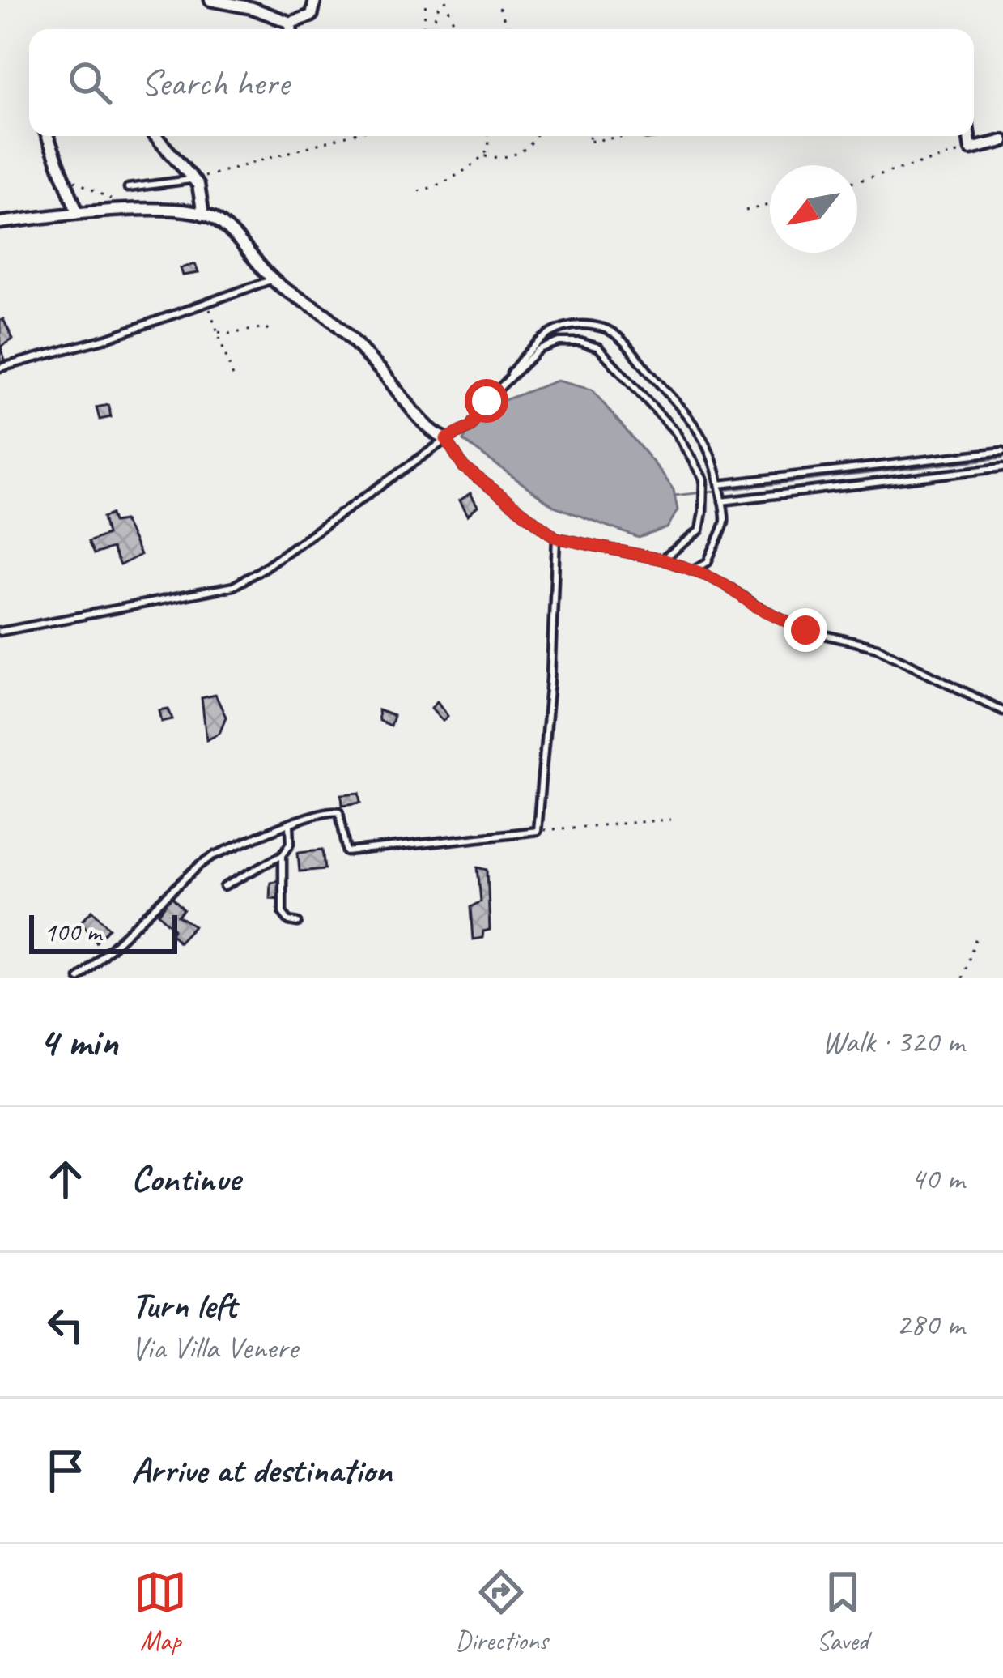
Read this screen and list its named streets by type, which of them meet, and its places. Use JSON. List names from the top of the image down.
{
  "scale_bar": "100 m",
  "north": "bottom left",
  "page": {
    "search": "Search here",
    "scale": "100 m",
    "heading": ["4 min", "Walk · 320 m"],
    "list": [
      ["Continue", "40 m"],
      ["Turn left", "Via Villa Venere", "280 m"],
      "Arrive at destination"
    ],
    "nav": ["Map", "Directions", "Saved"]
  }
}
